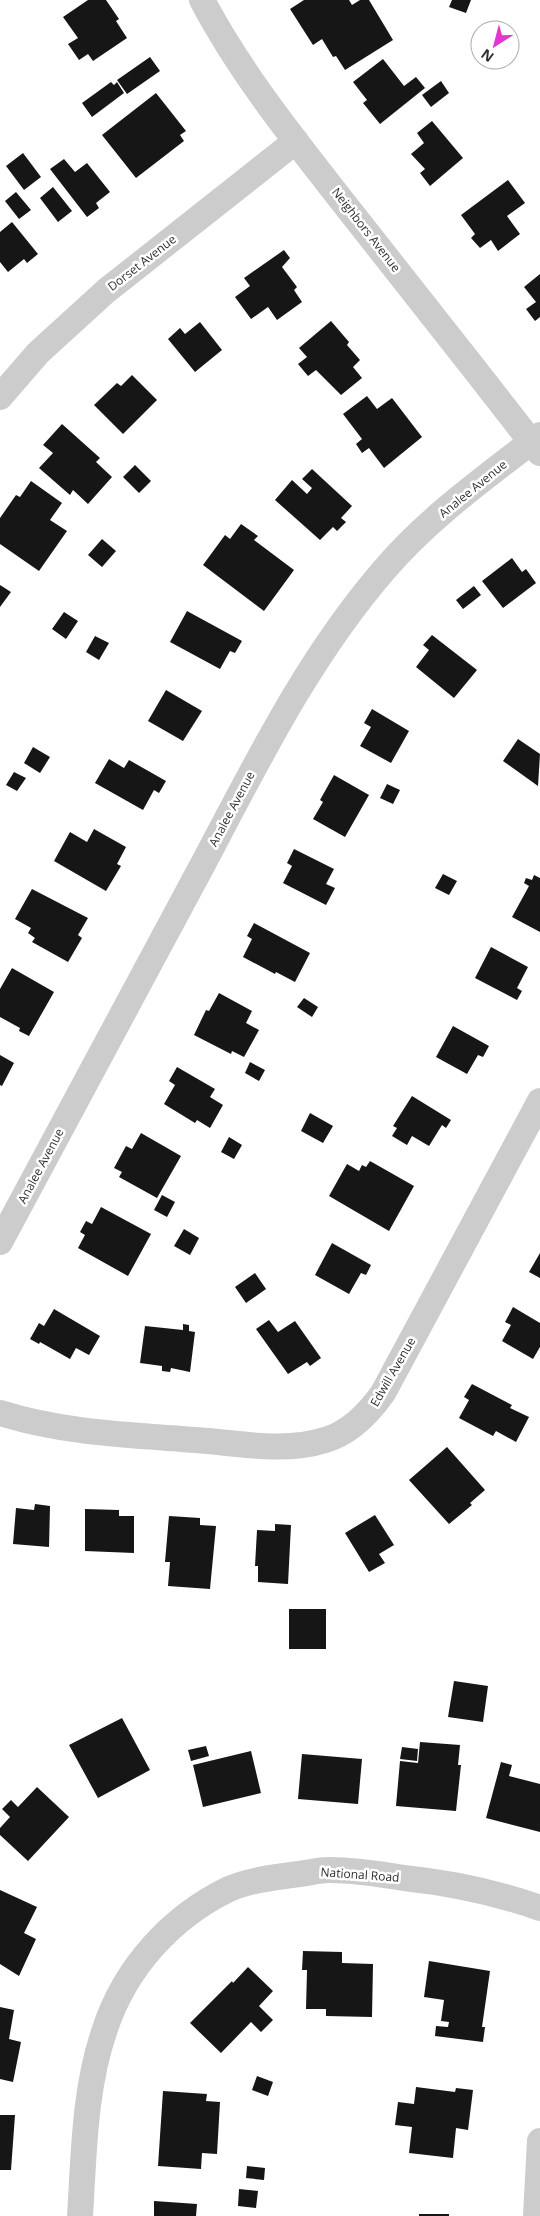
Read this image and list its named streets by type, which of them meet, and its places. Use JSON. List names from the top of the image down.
{
  "streets": {
    "street": [
      "Neighbors Avenue",
      "Dorset Avenue",
      "Analee Avenue",
      "Edwill Avenue",
      "National Road"
    ]
  },
  "crossings": [
    ["Neighbors Avenue", "Dorset Avenue"],
    ["Neighbors Avenue", "Analee Avenue"]
  ],
  "north": "bottom left"
}
